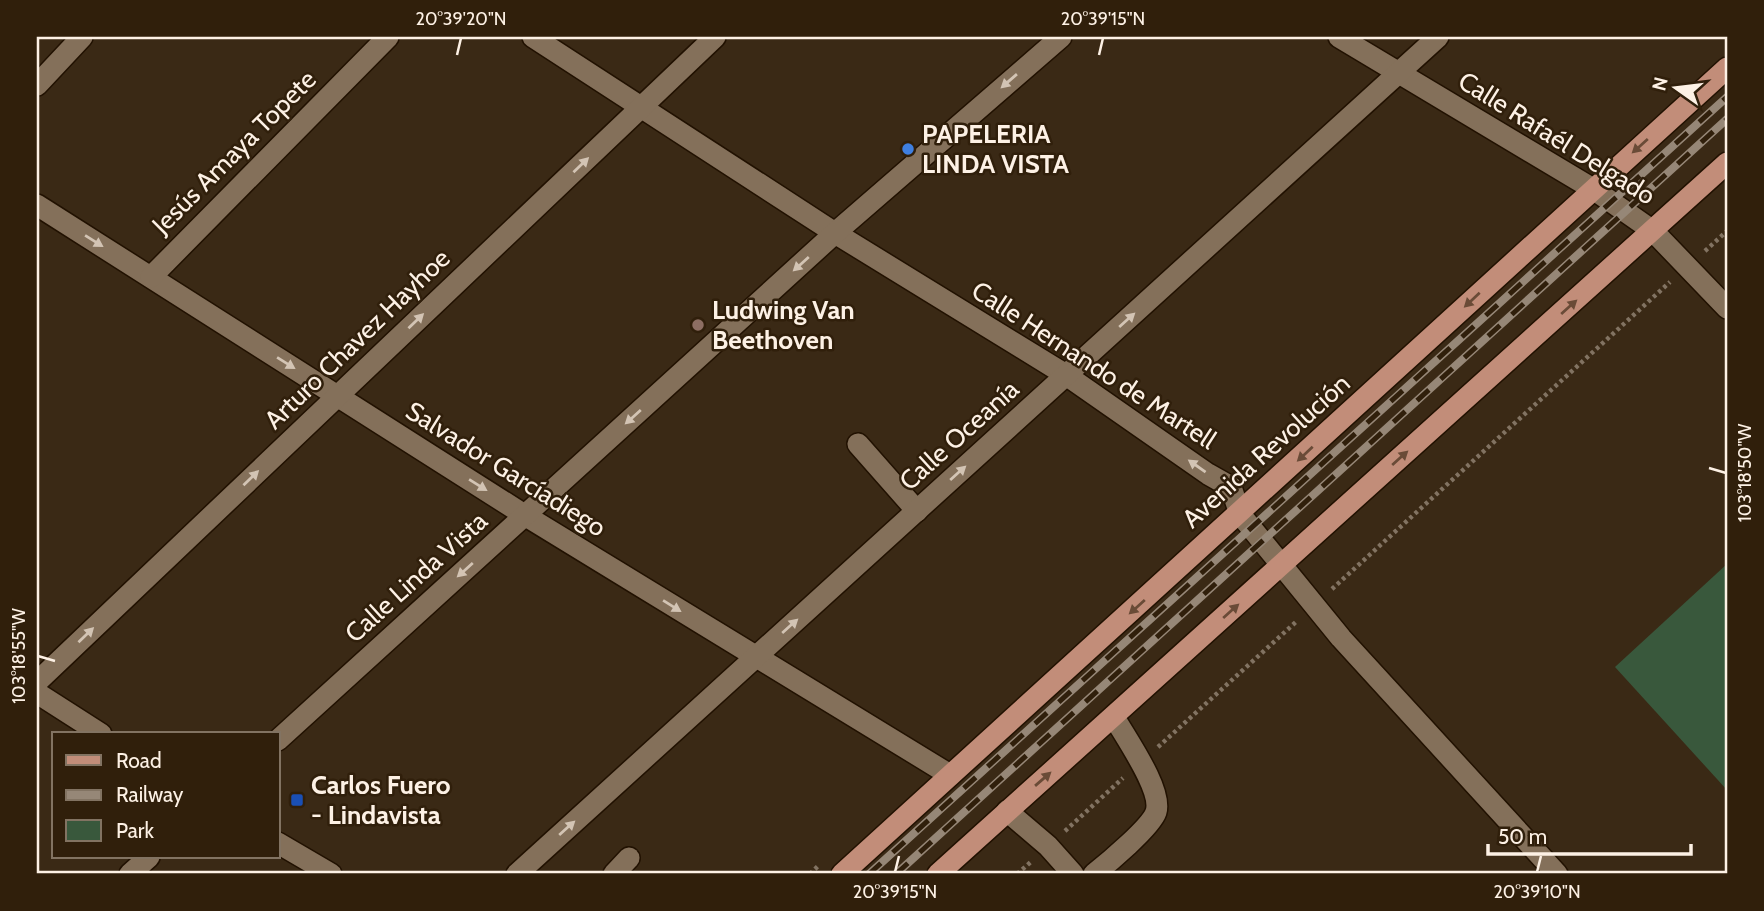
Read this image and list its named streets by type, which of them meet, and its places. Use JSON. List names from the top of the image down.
{
  "streets": {
    "main road": ["Avenida Revolución"],
    "street": [
      "Calle Rafaél Delgado",
      "Jesús Amaya Topete",
      "Arturo Chavez Hayhoe",
      "Calle Hernando de Martell",
      "Calle Oceanía",
      "Salvador Garcíadiego",
      "Calle Linda Vista"
    ]
  },
  "crossings": [
    ["Calle Rafaél Delgado", "Calle Oceanía"],
    ["Calle Rafaél Delgado", "Avenida Revolución"],
    ["Jesús Amaya Topete", "Salvador Garcíadiego"],
    ["Arturo Chavez Hayhoe", "Calle Hernando de Martell"],
    ["Arturo Chavez Hayhoe", "Salvador Garcíadiego"],
    ["Calle Hernando de Martell", "Calle Oceanía"],
    ["Calle Hernando de Martell", "Avenida Revolución"],
    ["Calle Hernando de Martell", "Calle Linda Vista"],
    ["Calle Oceanía", "Salvador Garcíadiego"],
    ["Avenida Revolución", "Salvador Garcíadiego"],
    ["Salvador Garcíadiego", "Calle Linda Vista"]
  ],
  "one_way": [
    "Arturo Chavez Hayhoe",
    "Calle Oceanía",
    "Salvador Garcíadiego",
    "Calle Linda Vista"
  ],
  "places": {
    "other": ["PAPELERIA LINDA VISTA", "Ludwing Van Beethoven"],
    "transit": ["Carlos Fuero - Lindavista"]
  },
  "legend": ["Road", "Railway", "Park"],
  "scale_bar": "50 m",
  "north": "left",
  "coordinates": [
    "20°39'20\"N",
    "20°39'15\"N",
    "103°18'50\"W",
    "103°18'55\"W",
    "20°39'10\"N"
  ]
}
